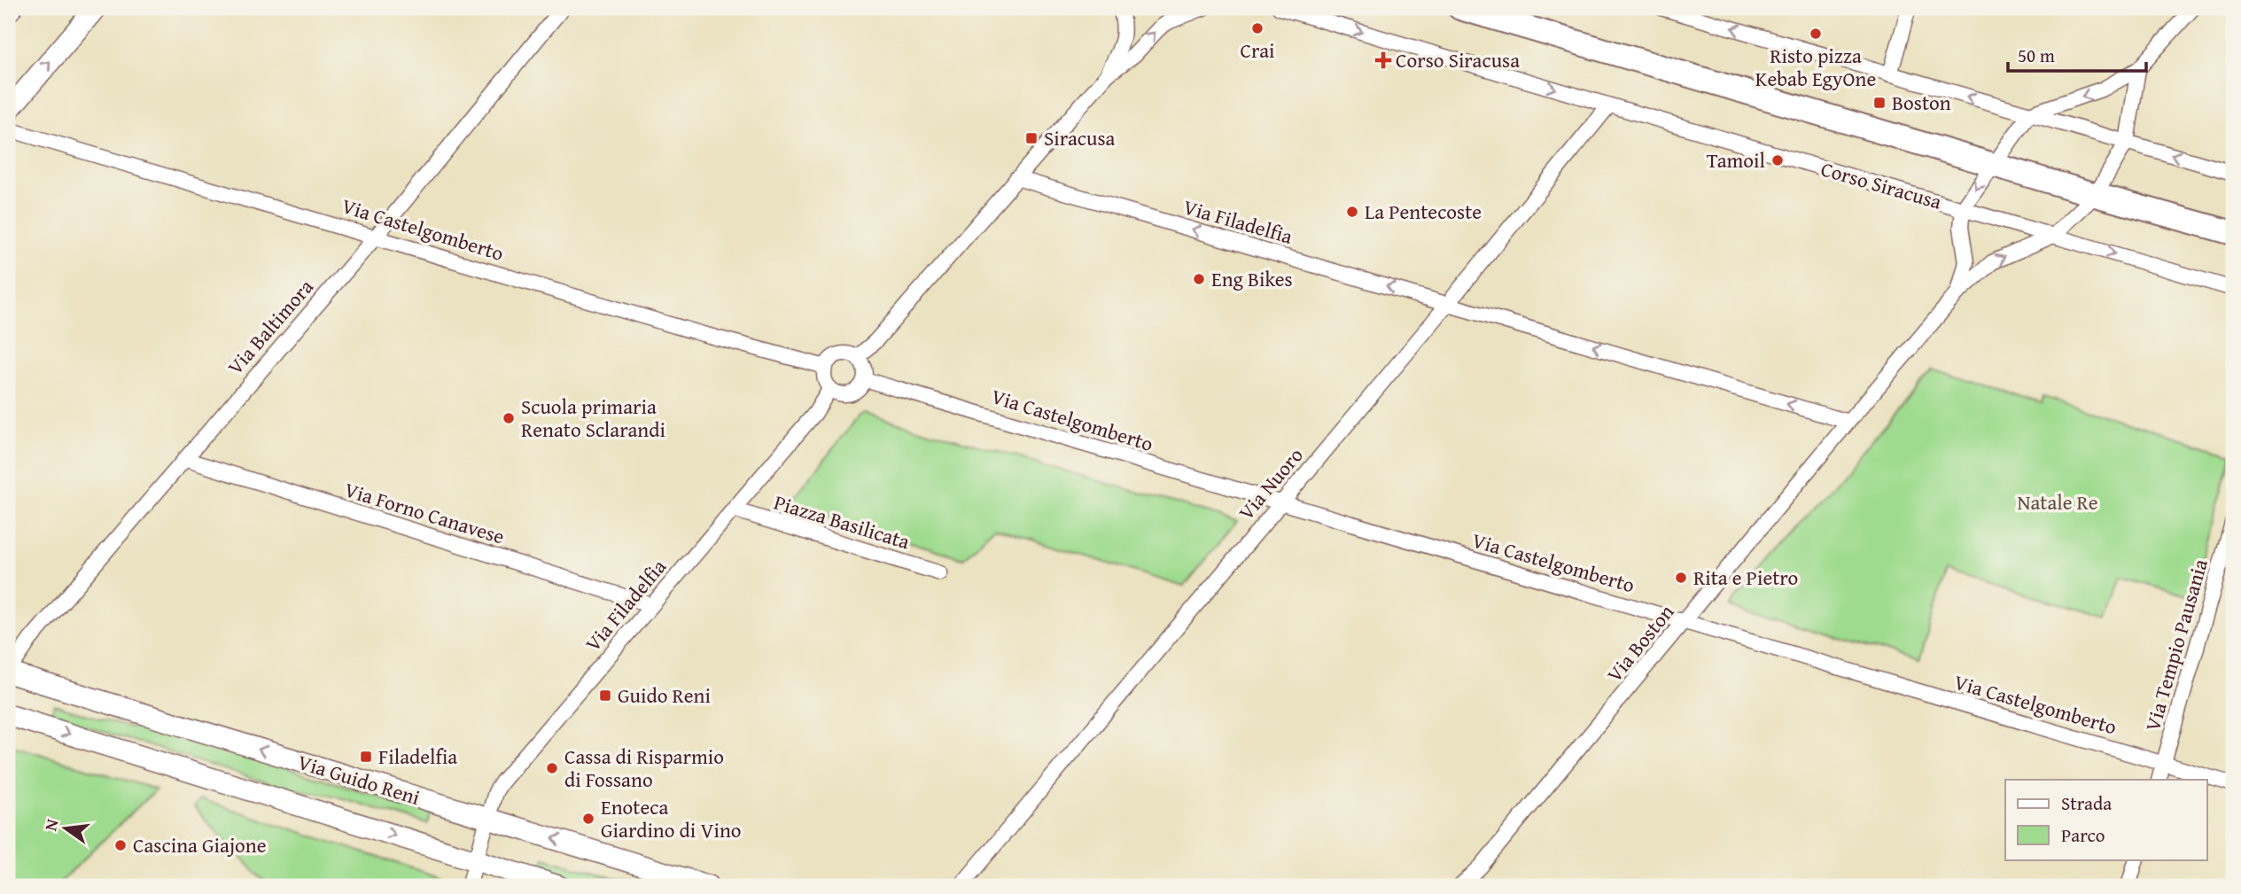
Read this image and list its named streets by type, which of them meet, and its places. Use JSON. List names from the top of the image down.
{
  "streets": {
    "main road": ["Via Guido Reni"],
    "street": [
      "Corso Siracusa",
      "Via Filadelfia",
      "Via Castelgomberto",
      "Via Baltimora",
      "Via Nuoro",
      "Via Forno Canavese",
      "Piazza Basilicata",
      "Via Boston",
      "Via Tempio Pausania"
    ]
  },
  "crossings": [
    ["Corso Siracusa", "Via Nuoro"],
    ["Corso Siracusa", "Via Boston"],
    ["Via Filadelfia", "Via Castelgomberto"],
    ["Via Filadelfia", "Via Nuoro"],
    ["Via Filadelfia", "Via Forno Canavese"],
    ["Via Filadelfia", "Piazza Basilicata"],
    ["Via Filadelfia", "Via Guido Reni"],
    ["Via Castelgomberto", "Via Baltimora"],
    ["Via Castelgomberto", "Via Nuoro"],
    ["Via Castelgomberto", "Via Boston"],
    ["Via Castelgomberto", "Via Tempio Pausania"],
    ["Via Baltimora", "Via Forno Canavese"],
    ["Via Baltimora", "Via Guido Reni"]
  ],
  "one_way": ["Corso Siracusa", "Via Filadelfia"],
  "parks": ["Natale Re"],
  "places": {
    "other": [
      "Crai",
      "Risto pizza Kebab EgyOne",
      "Tamoil",
      "La Pentecoste",
      "Eng Bikes",
      "Scuola primaria Renato Sclarandi",
      "Rita e Pietro",
      "Cassa di Risparmio di Fossano",
      "Enoteca Giardino di Vino",
      "Cascina Giajone"
    ],
    "health": ["Corso Siracusa"],
    "transit": [
      "Boston",
      "Siracusa",
      "Guido Reni",
      "Filadelfia"
    ]
  },
  "legend": ["Strada", "Parco"],
  "scale_bar": "50 m",
  "north": "left"
}
